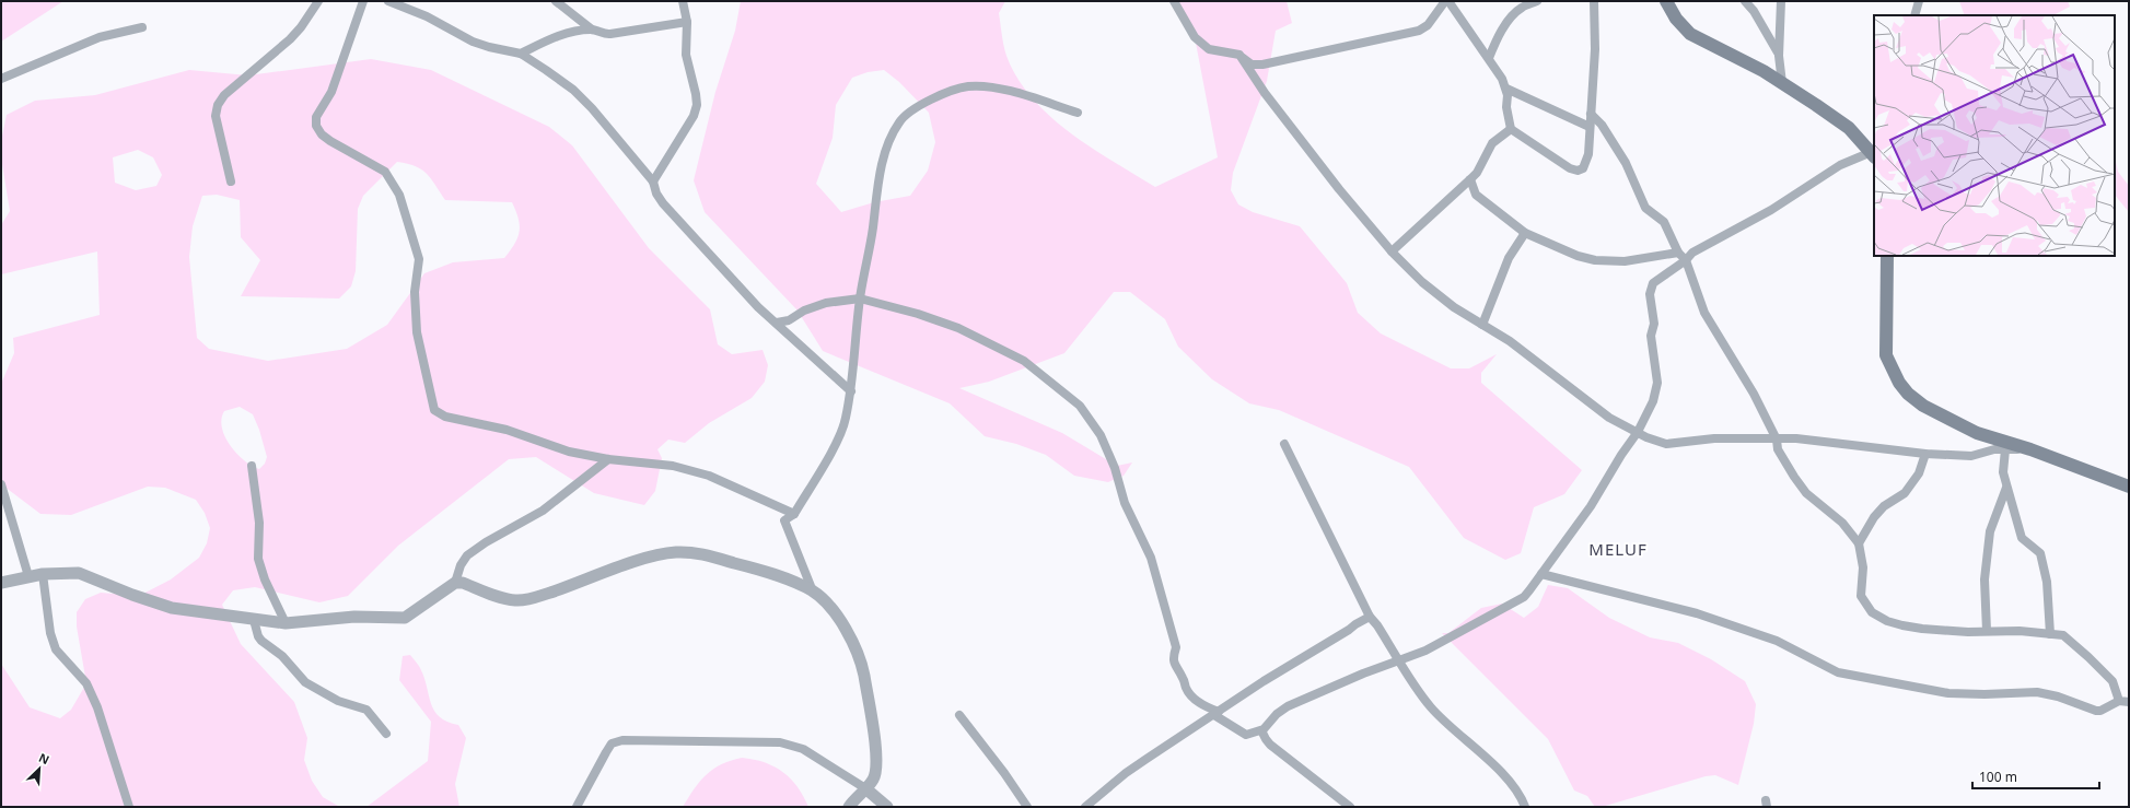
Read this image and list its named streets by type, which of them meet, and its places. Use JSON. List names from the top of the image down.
{
  "districts": ["MELUF"],
  "scale_bar": "100 m",
  "north": "top right"
}
